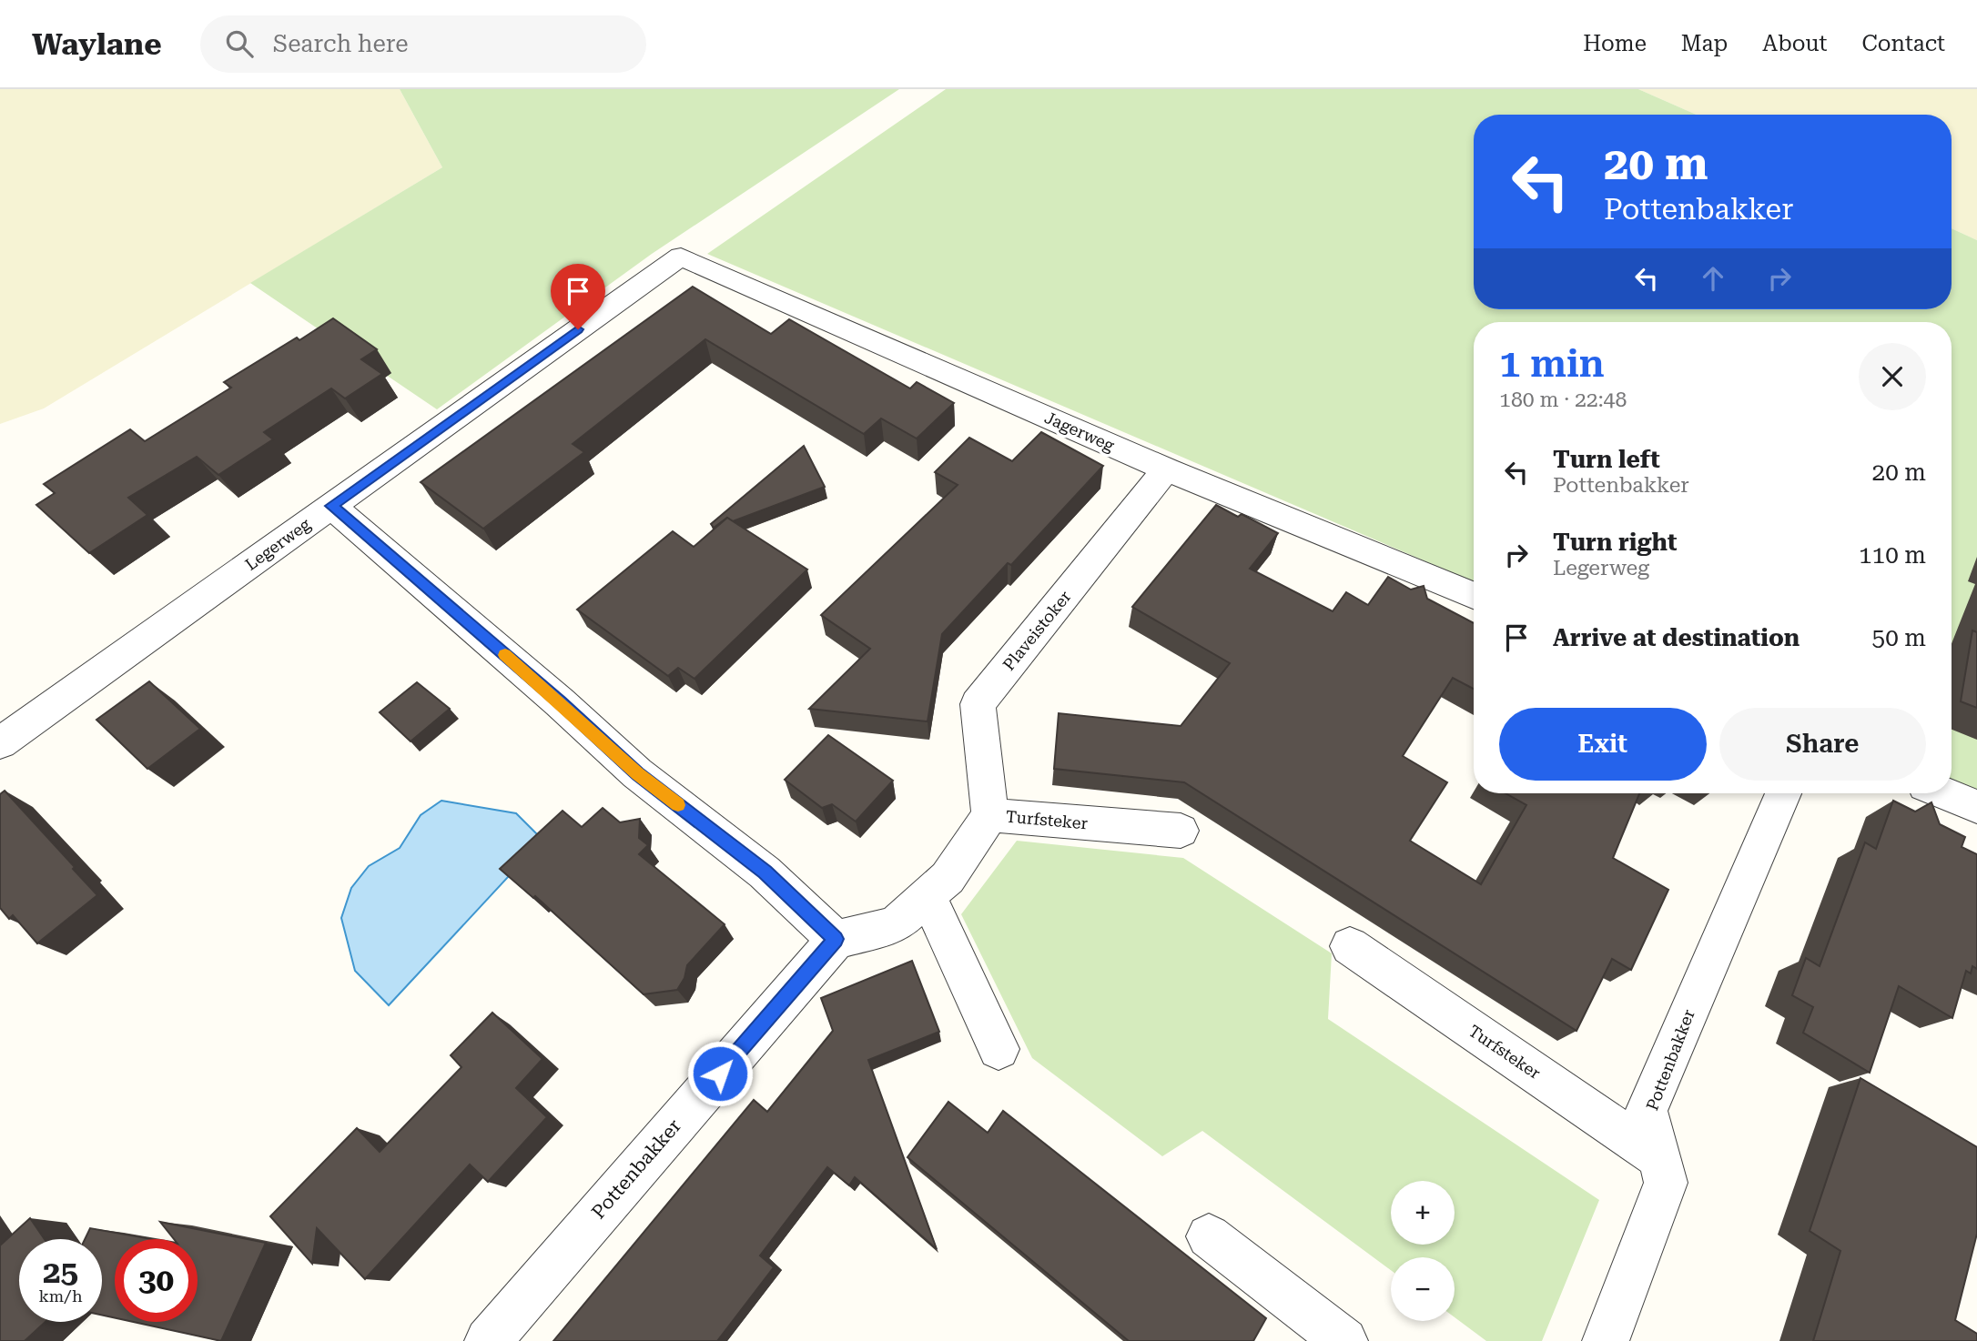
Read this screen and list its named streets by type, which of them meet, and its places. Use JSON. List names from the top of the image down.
{
  "streets": {
    "street": [
      "Jagerweg",
      "Legerweg",
      "Plaveistoker",
      "Turfsteker",
      "Pottenbakker"
    ]
  },
  "crossings": [
    ["Jagerweg", "Legerweg"],
    ["Jagerweg", "Plaveistoker"],
    ["Plaveistoker", "Turfsteker"],
    ["Turfsteker", "Pottenbakker"]
  ],
  "page": {
    "header": "Waylane",
    "search": "Search here",
    "nav": [
      "Home",
      "Map",
      "About",
      "Contact"
    ],
    "turn": ["20 m", "Pottenbakker"],
    "heading": ["1 min", "180 m · 22:48"],
    "list": [
      {
        "name": "Turn left",
        "note": "Pottenbakker",
        "value": "20 m"
      },
      {
        "name": "Turn right",
        "note": "Legerweg",
        "value": "110 m"
      },
      {
        "name": "Arrive at destination",
        "value": "50 m"
      }
    ],
    "buttons": ["Exit", "Share"],
    "map_buttons": ["+", "−"],
    "speed": "25 km/h",
    "limit": "30"
  }
}
